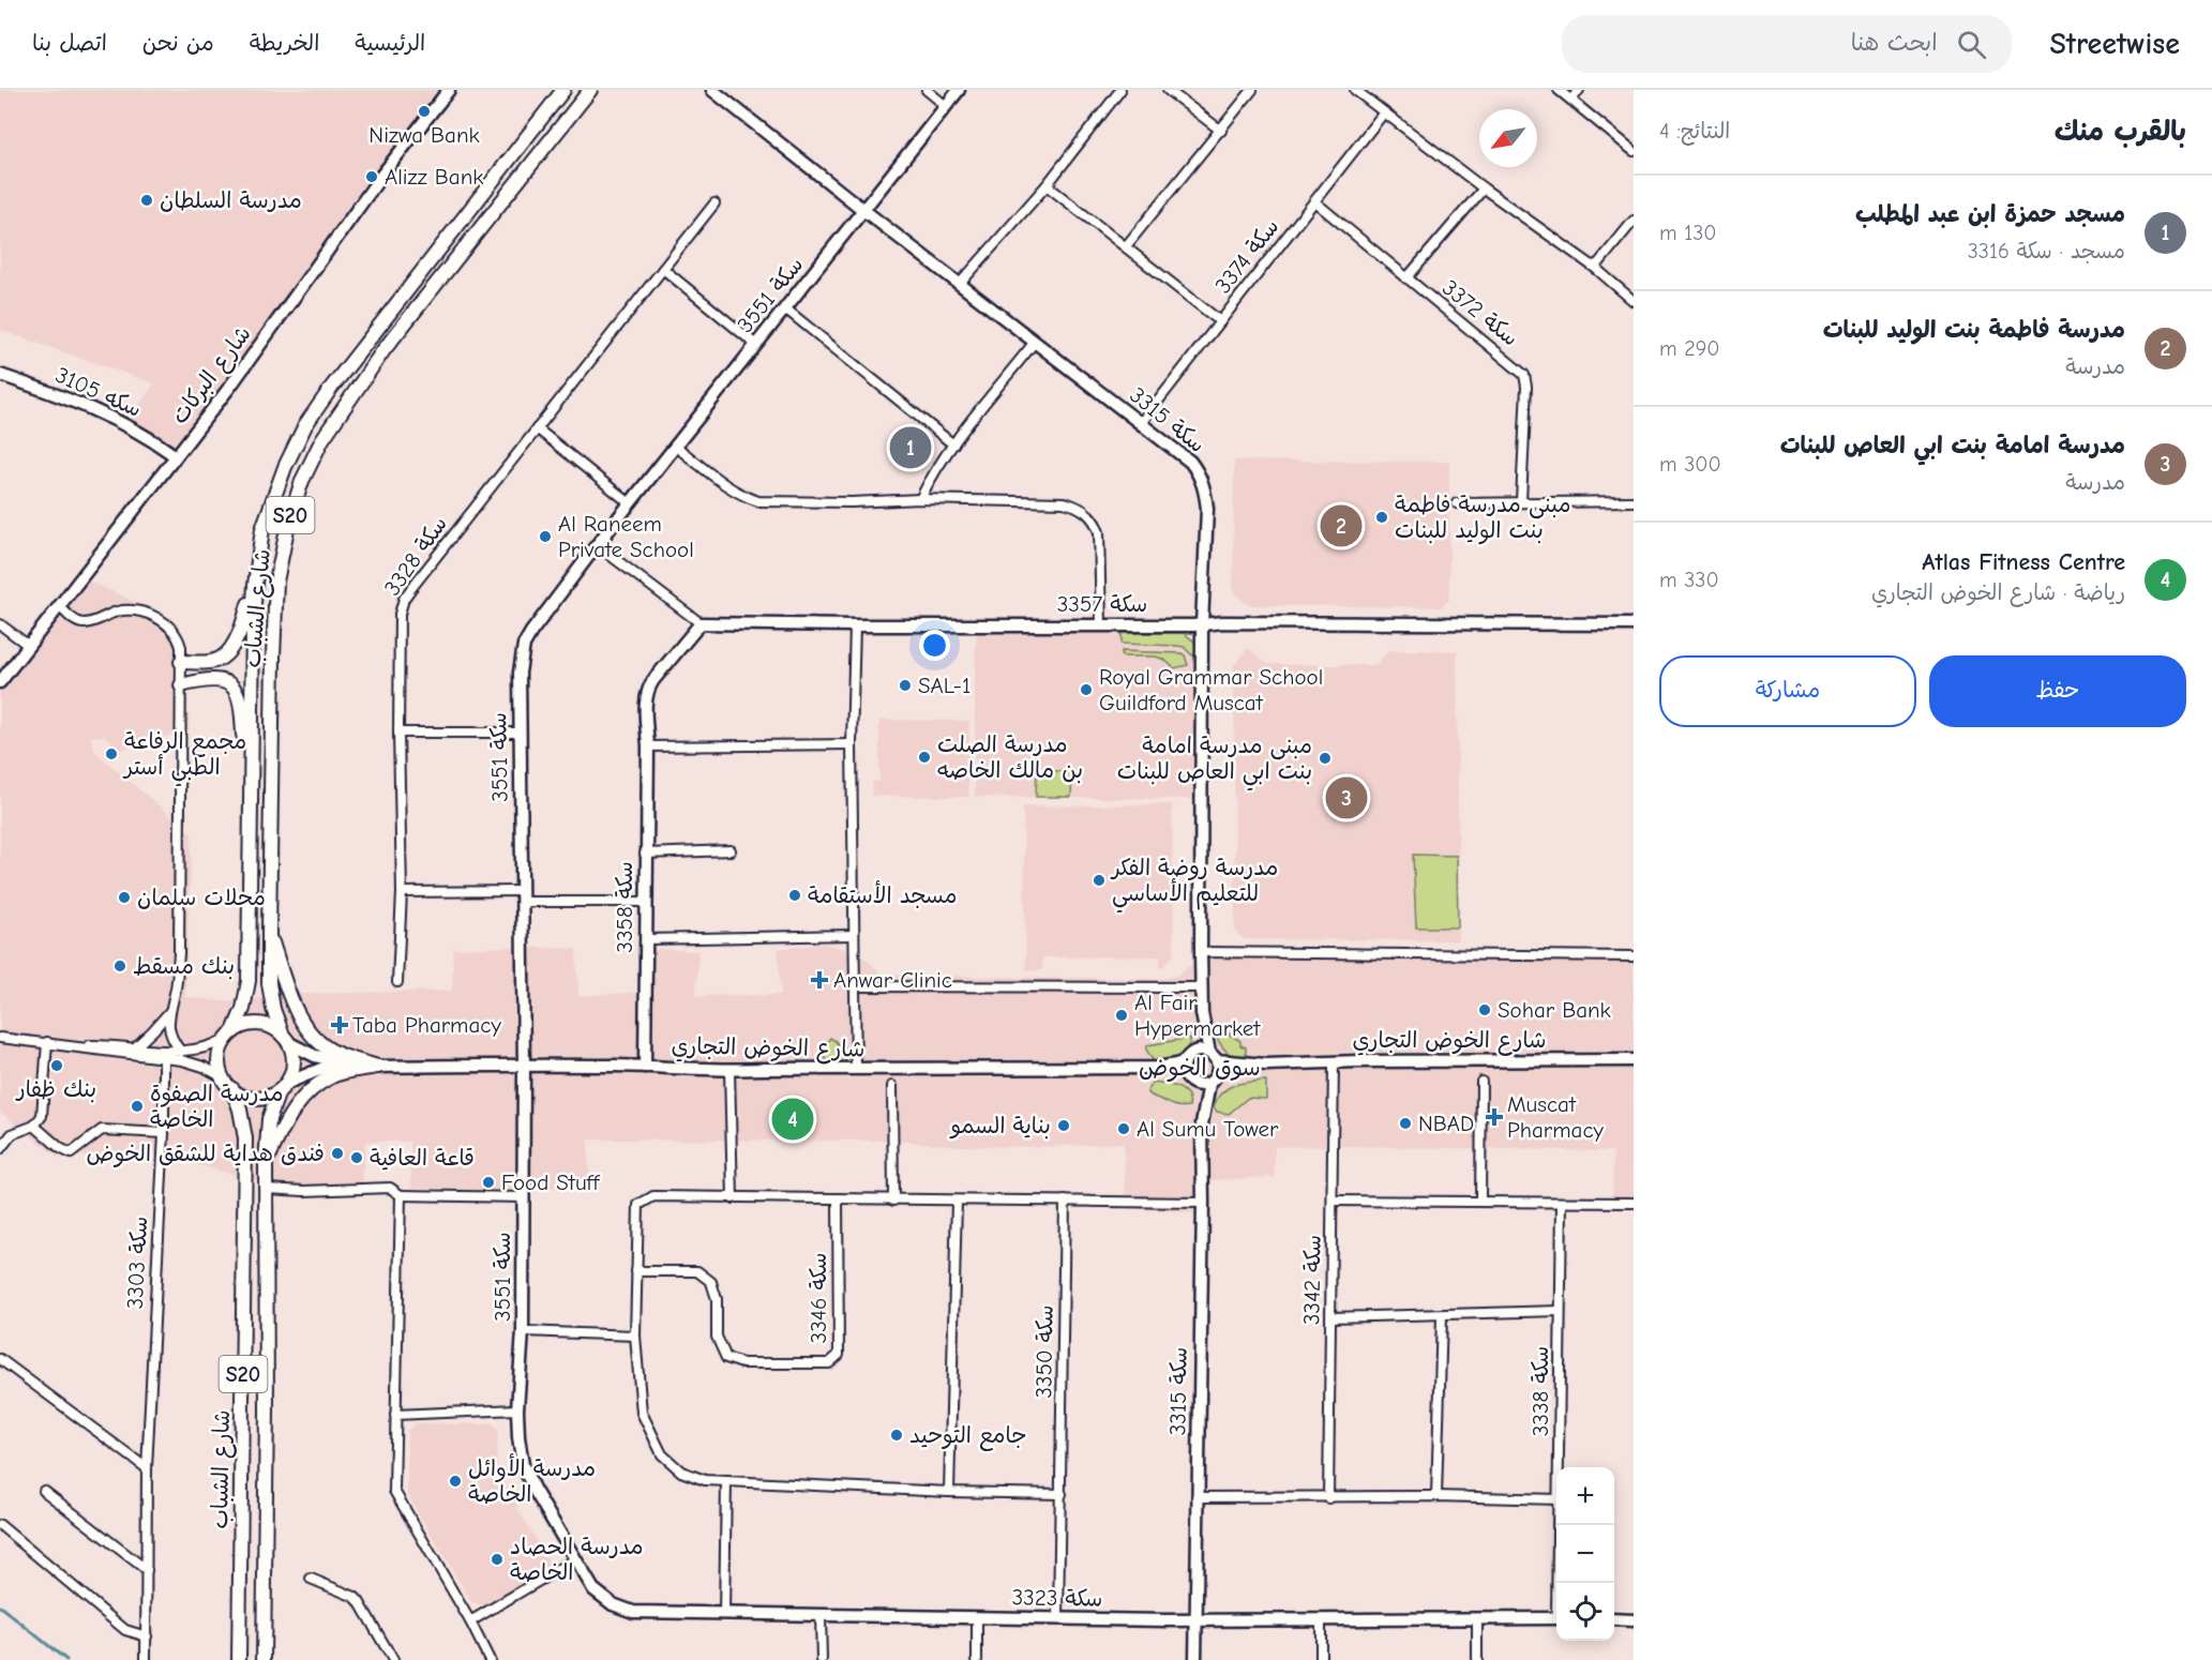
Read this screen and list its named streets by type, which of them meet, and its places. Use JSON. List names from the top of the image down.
{
  "streets": {
    "main road": ["S20", "شارع الشباب"],
    "street": [
      "سكة 3374",
      "سكة 3551",
      "سكة 3372",
      "شارع البركات",
      "سكه 3105",
      "سكة 3315",
      "سكة 3328",
      "سكة 3357",
      "سكة 3358",
      "شارع الخوض التجاري",
      "سكة 3303",
      "سكة 3342",
      "سكة 3346",
      "سكة 3350",
      "سكة 3338",
      "سكة 3323"
    ]
  },
  "crossings": [
    ["سكة 3374", "سكة 3372"],
    ["سكة 3374", "سكة 3315"],
    ["سكة 3551", "سكة 3315"],
    ["سكة 3551", "شارع الخوض التجاري"],
    ["سكة 3551", "سكة 3323"],
    ["شارع البركات", "سكه 3105"],
    ["سكة 3315", "سكة 3357"],
    ["سكة 3315", "شارع الخوض التجاري"],
    ["سكة 3315", "سكة 3323"],
    ["S20", "شارع الشباب"],
    ["S20", "شارع الخوض التجاري"],
    ["سكة 3357", "سكة 3358"],
    ["شارع الشباب", "شارع الخوض التجاري"],
    ["سكة 3358", "شارع الخوض التجاري"],
    ["شارع الخوض التجاري", "سكة 3342"],
    ["سكة 3350", "سكة 3323"]
  ],
  "districts": ["سوق الخوض"],
  "places": {
    "other": [
      "Nizwa Bank",
      "Alizz Bank",
      "مدرسة السلطان",
      "مبنى مدرسة فاطمة بنت الوليد للبنات",
      "Al Raneem Private School",
      "SAL-1",
      "Royal Grammar School Guildford Muscat",
      "مجمع الرفاعة الطبي أستر",
      "مدرسة الصلت بن مالك الخاصه",
      "مبنى مدرسة امامة بنت ابي العاص للبنات",
      "مدرسة روضة الفكر للتعليم الأساسي",
      "مسجد الأستقامة",
      "محلات سلمان",
      "بنك مسقط",
      "Sohar Bank",
      "Al Fair Hypermarket",
      "بنك ظفار",
      "مدرسة الصفوة الخاصة",
      "NBAD",
      "بناية السمو",
      "Al Sumu Tower",
      "فندق هداية للشقق الخوض",
      "قاعة العافية",
      "Food Stuff",
      "جامع التوحيد",
      "مدرسة الأوائل الخاصة",
      "مدرسة الحصاد الخاصة"
    ],
    "health": ["Anwar Clinic", "Taba Pharmacy", "Muscat Pharmacy"]
  },
  "north": "bottom left",
  "page": {
    "header": "Streetwise",
    "search": "ابحث هنا",
    "nav": [
      "الرئيسية",
      "الخريطة",
      "من نحن",
      "اتصل بنا"
    ],
    "heading": ["بالقرب منك", "النتائج: 4"],
    "list": [
      {
        "mark": "1",
        "name": "مسجد حمزة ابن عبد المطلب",
        "note": "مسجد · سكة 3316",
        "value": "130 m"
      },
      {
        "mark": "2",
        "name": "مدرسة فاطمة بنت الوليد للبنات",
        "note": "مدرسة",
        "value": "290 m"
      },
      {
        "mark": "3",
        "name": "مدرسة امامة بنت ابي العاص للبنات",
        "note": "مدرسة",
        "value": "300 m"
      },
      {
        "mark": "4",
        "name": "Atlas Fitness Centre",
        "note": "رياضة · شارع الخوض التجاري",
        "value": "330 m"
      }
    ],
    "pins": [
      "1",
      "2",
      "3",
      "4"
    ],
    "buttons": ["حفظ", "مشاركة"],
    "map_buttons": ["+", "−"]
  }
}
